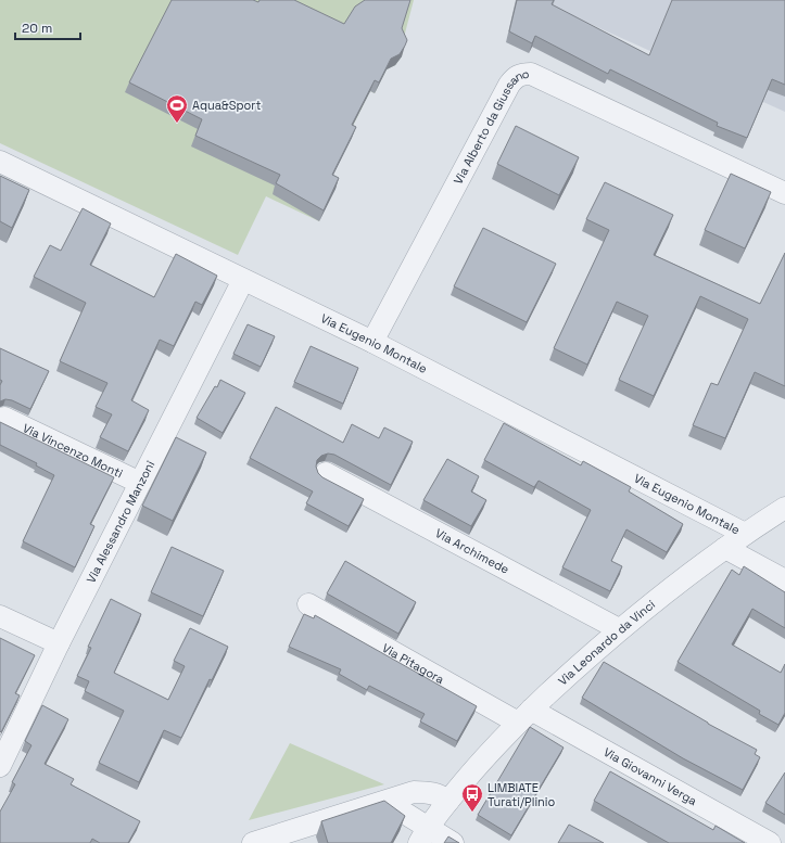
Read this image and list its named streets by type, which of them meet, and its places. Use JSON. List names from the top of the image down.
{
  "streets": {
    "street": [
      "Via Alberto da Giussano",
      "Via Eugenio Montale",
      "Via Vincenzo Monti",
      "Via Alessandro Manzoni",
      "Via Archimede",
      "Via Leonardo da Vinci",
      "Via Pitagora",
      "Via Giovanni Verga"
    ]
  },
  "crossings": [
    ["Via Alberto da Giussano", "Via Eugenio Montale"],
    ["Via Eugenio Montale", "Via Alessandro Manzoni"],
    ["Via Eugenio Montale", "Via Leonardo da Vinci"],
    ["Via Vincenzo Monti", "Via Alessandro Manzoni"],
    ["Via Archimede", "Via Leonardo da Vinci"],
    ["Via Leonardo da Vinci", "Via Pitagora"],
    ["Via Leonardo da Vinci", "Via Giovanni Verga"],
    ["Via Pitagora", "Via Giovanni Verga"]
  ],
  "places": {
    "sports": ["Aqua&Sport"],
    "bus stop": ["LIMBIATE Turati/Plinio"]
  },
  "scale_bar": "20 m"
}
